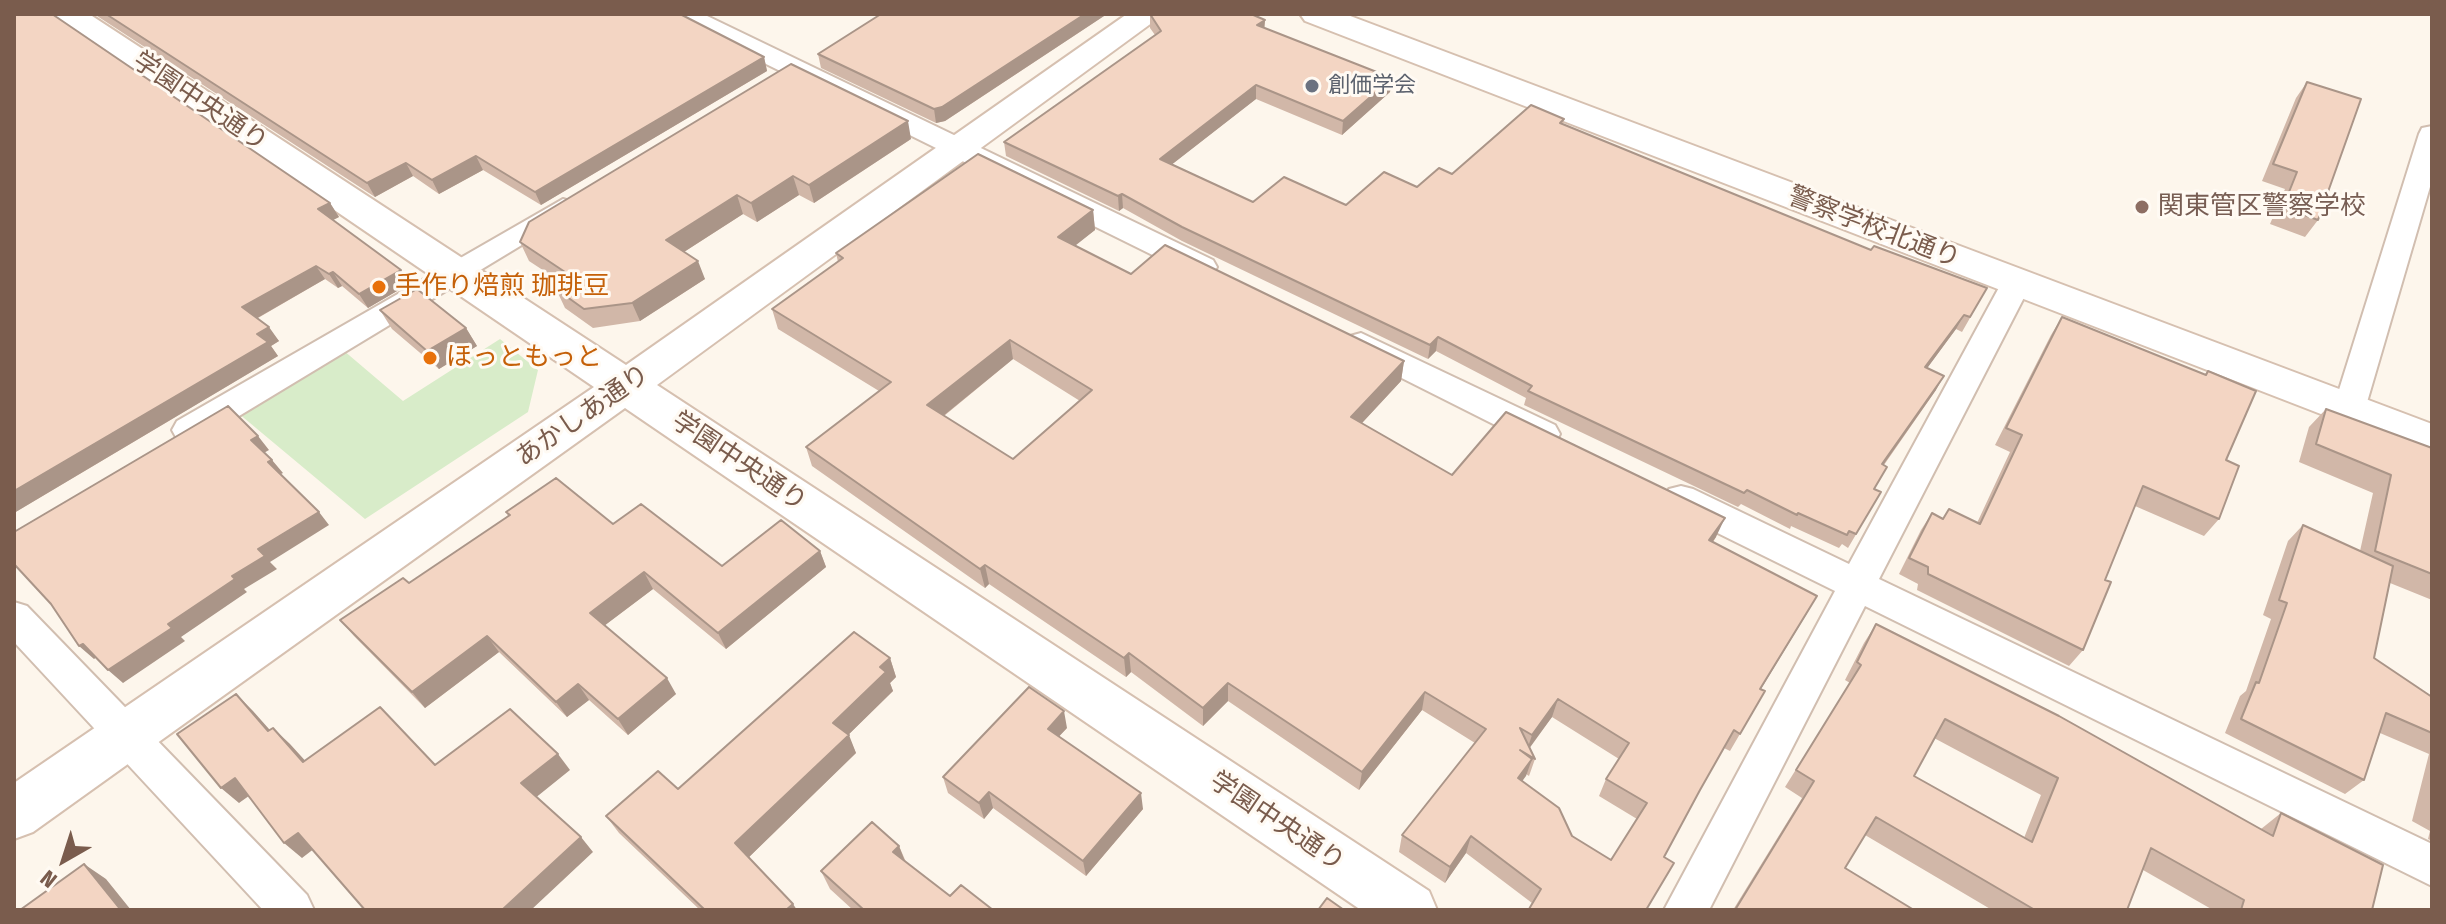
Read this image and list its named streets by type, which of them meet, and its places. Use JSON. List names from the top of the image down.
{
  "streets": {
    "street": ["学園中央通り", "警察学校北通り", "あかしあ通り"]
  },
  "crossings": [
    ["学園中央通り", "あかしあ通り"]
  ],
  "places": [
    "創価学会",
    "関東管区警察学校",
    "手作り焙煎 珈琲豆",
    "ほっともっと"
  ],
  "north": "bottom left"
}
